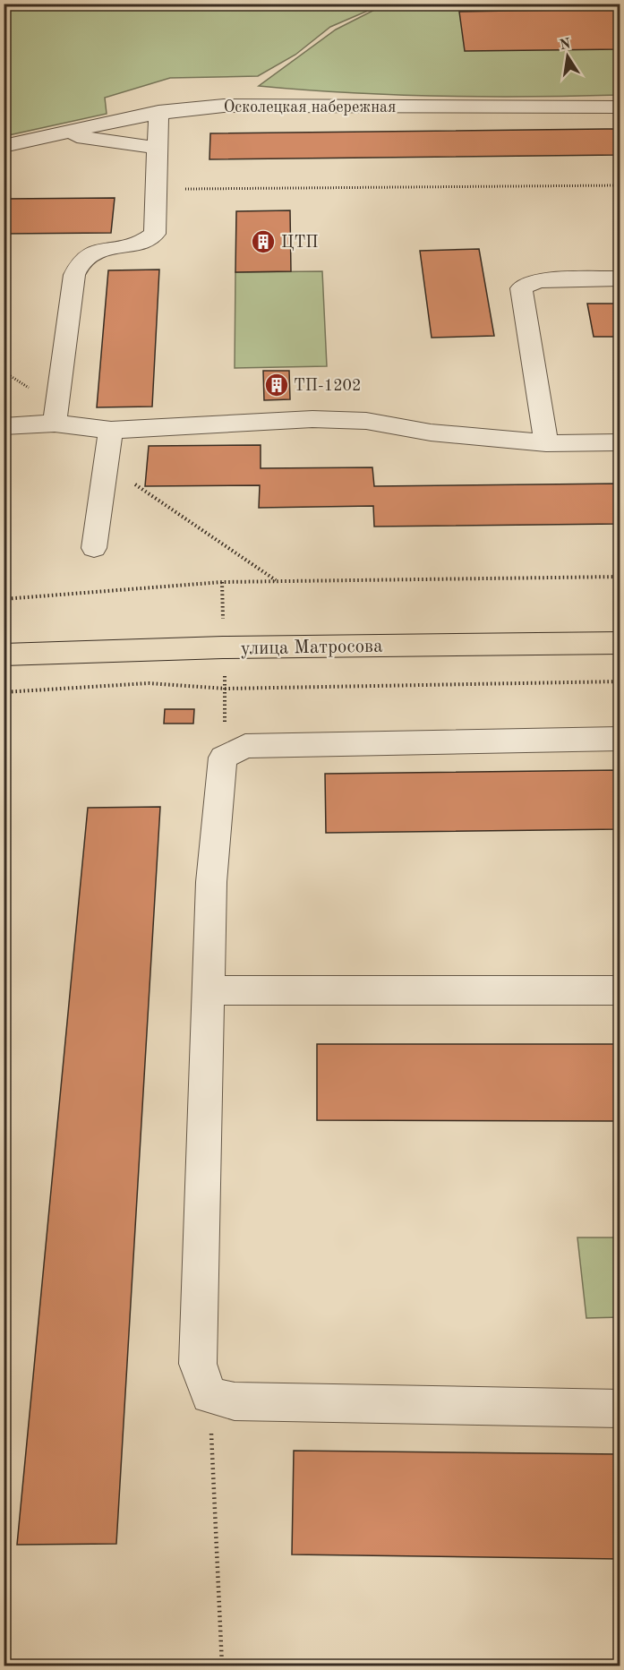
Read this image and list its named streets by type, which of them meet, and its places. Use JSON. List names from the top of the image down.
{
  "streets": {
    "main road": ["улица Матросова"],
    "street": ["Осколецкая набережная"]
  },
  "places": {
    "building": ["ЦТП", "ТП-1202"]
  },
  "north": "top"
}
